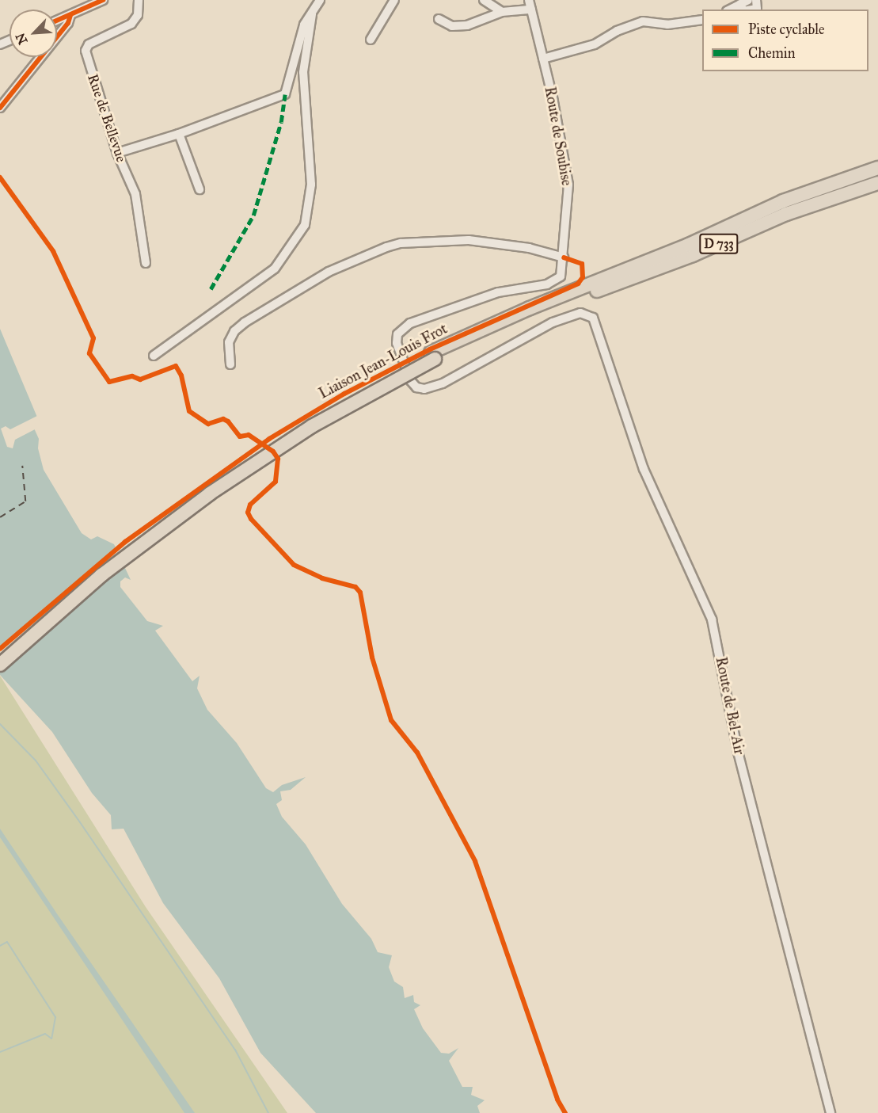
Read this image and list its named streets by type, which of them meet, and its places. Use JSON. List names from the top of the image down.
{
  "streets": {
    "main road": ["D 733"],
    "street": ["Rue de Bellevue", "Route de Soubise", "Route de Bel-Air"],
    "cycle path": ["Liaison Jean-Louis Frot"]
  },
  "crossings": [
    ["Route de Soubise", "Route de Bel-Air"]
  ],
  "legend": ["Piste cyclable", "Chemin"],
  "north": "bottom left"
}
